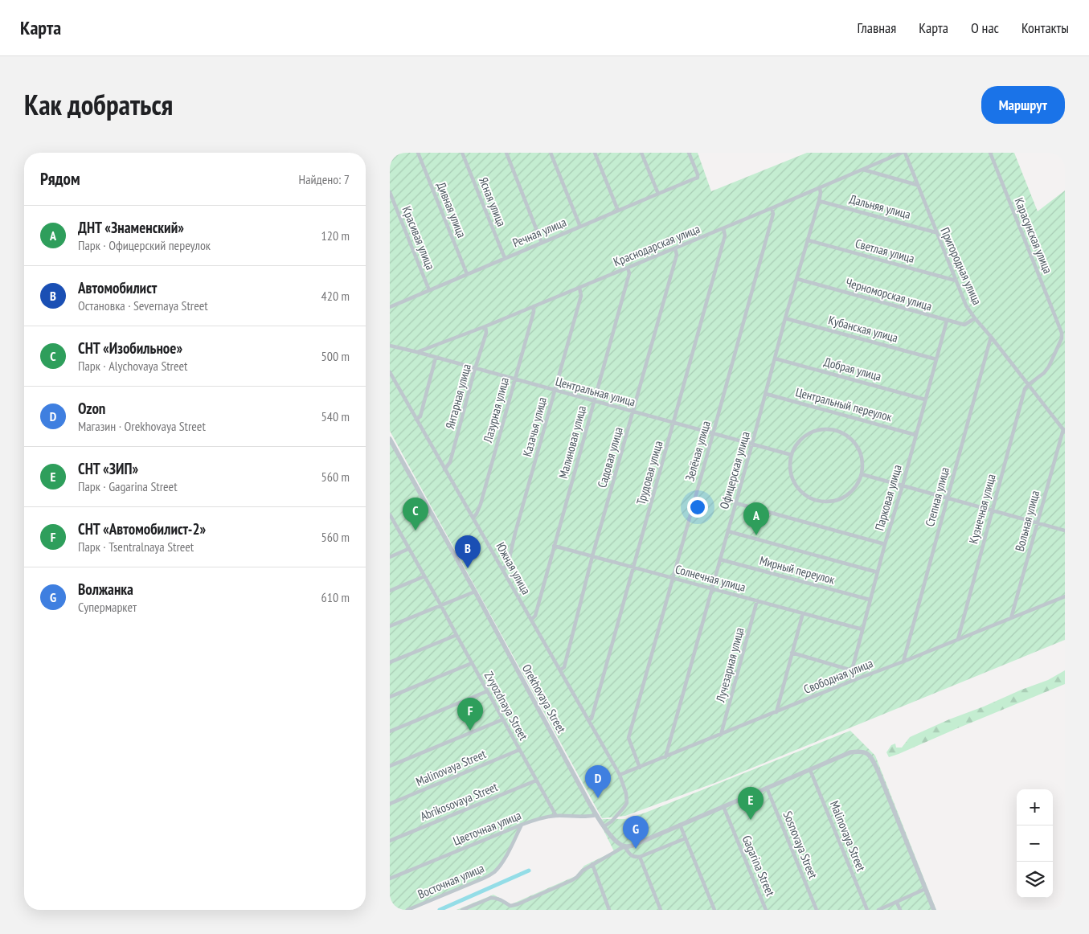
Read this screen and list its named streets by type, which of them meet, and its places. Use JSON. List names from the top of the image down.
{
  "streets": {
    "street": [
      "Ясная улица",
      "Дальняя улица",
      "Дивная улица",
      "Речная улица",
      "Карасунская улица",
      "Красивая улица",
      "Краснодарская улица",
      "Светлая улица",
      "Пригородная улица",
      "Черноморская улица",
      "Кубанская улица",
      "Добрая улица",
      "Центральная улица",
      "Янтарная улица",
      "Центральный переулок",
      "Лазурная улица",
      "Казачья улица",
      "Малиновая улица",
      "Зелёная улица",
      "Садовая улица",
      "Офицерская улица",
      "Трудовая улица",
      "Степная улица",
      "Парковая улица",
      "Кузнечная улица",
      "Вольная улица",
      "Южная улица",
      "Мирный переулок",
      "Солнечная улица",
      "Лучезарная улица",
      "Свободная улица",
      "Orekhovaya Street",
      "Zvyozdnaya Street",
      "Malinovaya Street",
      "Abrikosovaya Street",
      "Цветочная улица",
      "Sosnovaya Street",
      "Gagarina Street",
      "Восточная улица"
    ]
  },
  "crossings": [
    ["Ясная улица", "Речная улица"],
    ["Дальняя улица", "Пригородная улица"],
    ["Дальняя улица", "Офицерская улица"],
    ["Дивная улица", "Речная улица"],
    ["Речная улица", "Красивая улица"],
    ["Карасунская улица", "Пригородная улица"],
    ["Карасунская улица", "Кузнечная улица"],
    ["Краснодарская улица", "Пригородная улица"],
    ["Краснодарская улица", "Центральная улица"],
    ["Краснодарская улица", "Янтарная улица"],
    ["Краснодарская улица", "Лазурная улица"],
    ["Краснодарская улица", "Казачья улица"],
    ["Краснодарская улица", "Малиновая улица"],
    ["Краснодарская улица", "Зелёная улица"],
    ["Краснодарская улица", "Садовая улица"],
    ["Краснодарская улица", "Офицерская улица"],
    ["Краснодарская улица", "Трудовая улица"],
    ["Светлая улица", "Пригородная улица"],
    ["Светлая улица", "Офицерская улица"],
    ["Пригородная улица", "Черноморская улица"],
    ["Пригородная улица", "Степная улица"],
    ["Пригородная улица", "Кузнечная улица"],
    ["Пригородная улица", "Вольная улица"],
    ["Черноморская улица", "Офицерская улица"],
    ["Черноморская улица", "Парковая улица"],
    ["Кубанская улица", "Офицерская улица"],
    ["Кубанская улица", "Парковая улица"],
    ["Добрая улица", "Офицерская улица"],
    ["Добрая улица", "Парковая улица"],
    ["Центральная улица", "Янтарная улица"],
    ["Центральная улица", "Лазурная улица"],
    ["Центральная улица", "Казачья улица"],
    ["Центральная улица", "Малиновая улица"],
    ["Центральная улица", "Зелёная улица"],
    ["Центральная улица", "Садовая улица"],
    ["Центральная улица", "Офицерская улица"],
    ["Центральная улица", "Трудовая улица"],
    ["Янтарная улица", "Южная улица"],
    ["Центральный переулок", "Офицерская улица"],
    ["Центральный переулок", "Парковая улица"],
    ["Лазурная улица", "Южная улица"],
    ["Казачья улица", "Южная улица"],
    ["Малиновая улица", "Южная улица"],
    ["Малиновая улица", "Солнечная улица"],
    ["Зелёная улица", "Солнечная улица"],
    ["Зелёная улица", "Свободная улица"],
    ["Садовая улица", "Южная улица"],
    ["Садовая улица", "Солнечная улица"],
    ["Офицерская улица", "Мирный переулок"],
    ["Офицерская улица", "Солнечная улица"],
    ["Офицерская улица", "Свободная улица"],
    ["Трудовая улица", "Южная улица"],
    ["Трудовая улица", "Солнечная улица"],
    ["Степная улица", "Свободная улица"],
    ["Парковая улица", "Мирный переулок"],
    ["Парковая улица", "Солнечная улица"],
    ["Парковая улица", "Свободная улица"],
    ["Кузнечная улица", "Свободная улица"],
    ["Вольная улица", "Свободная улица"],
    ["Южная улица", "Свободная улица"],
    ["Южная улица", "Orekhovaya Street"],
    ["Солнечная улица", "Лучезарная улица"],
    ["Лучезарная улица", "Свободная улица"],
    ["Orekhovaya Street", "Цветочная улица"],
    ["Zvyozdnaya Street", "Malinovaya Street"],
    ["Zvyozdnaya Street", "Abrikosovaya Street"],
    ["Zvyozdnaya Street", "Цветочная улица"],
    ["Цветочная улица", "Восточная улица"]
  ],
  "page": {
    "header": "Карта",
    "nav": [
      "Главная",
      "Карта",
      "О нас",
      "Контакты"
    ],
    "title": "Как добраться",
    "buttons": "Маршрут",
    "heading": ["Рядом", "Найдено: 7"],
    "list": [
      {
        "mark": "A",
        "name": "ДНТ «Знаменский»",
        "note": "Парк · Офицерский переулок",
        "value": "120 m"
      },
      {
        "mark": "B",
        "name": "Автомобилист",
        "note": "Остановка · Severnaya Street",
        "value": "420 m"
      },
      {
        "mark": "C",
        "name": "СНТ «Изобильное»",
        "note": "Парк · Alychovaya Street",
        "value": "500 m"
      },
      {
        "mark": "D",
        "name": "Ozon",
        "note": "Магазин · Orekhovaya Street",
        "value": "540 m"
      },
      {
        "mark": "E",
        "name": "СНТ «ЗИП»",
        "note": "Парк · Gagarina Street",
        "value": "560 m"
      },
      {
        "mark": "F",
        "name": "СНТ «Автомобилист-2»",
        "note": "Парк · Tsentralnaya Street",
        "value": "560 m"
      },
      {
        "mark": "G",
        "name": "Волжанка",
        "note": "Супермаркет",
        "value": "610 m"
      }
    ],
    "pins": [
      "C",
      "A",
      "B",
      "F",
      "D",
      "E",
      "G"
    ],
    "map_buttons": ["+", "−"]
  }
}
